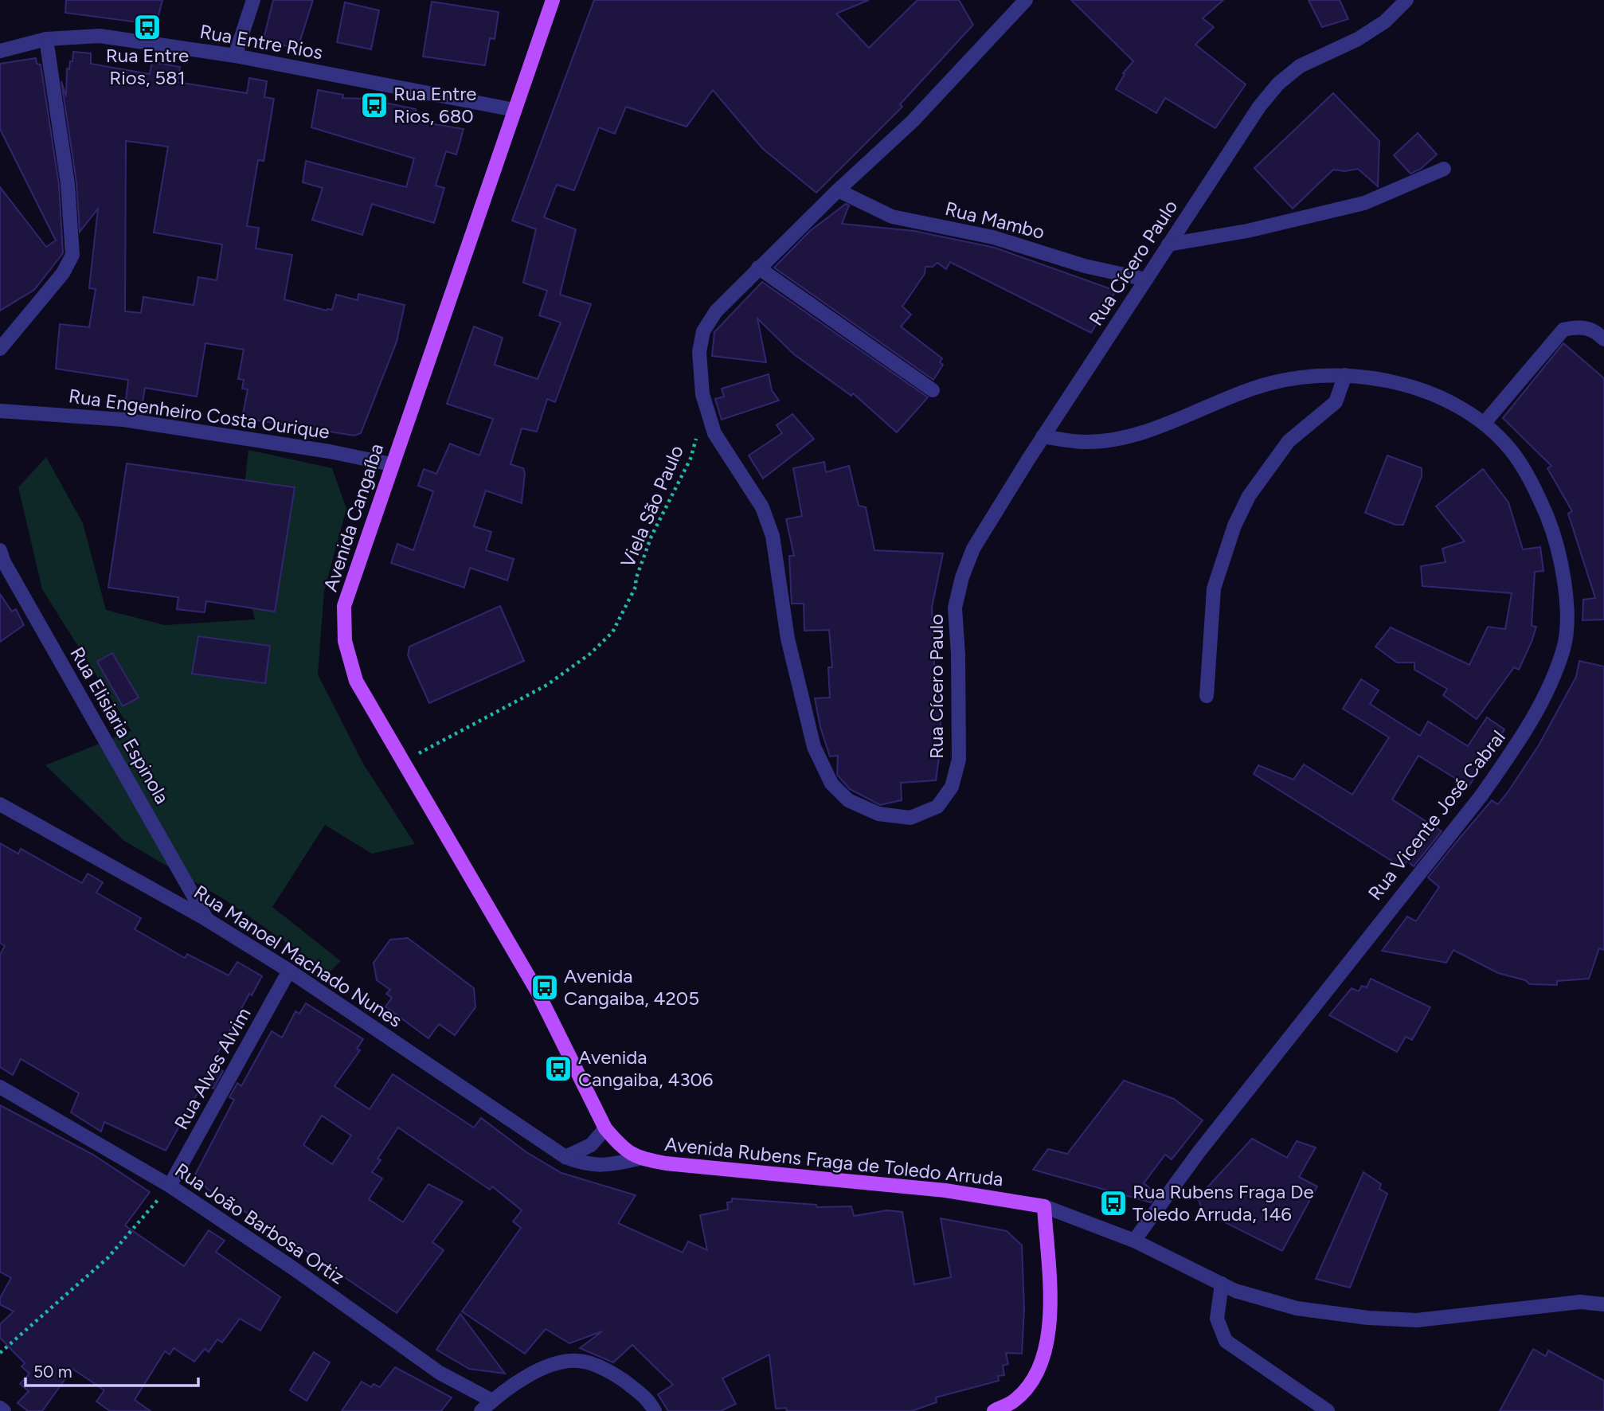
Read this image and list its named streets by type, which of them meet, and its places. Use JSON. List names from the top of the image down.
{
  "streets": {
    "main road": ["Avenida Cangaíba", "Avenida Rubens Fraga de Toledo Arruda"],
    "street": [
      "Rua Entre Rios",
      "Rua Mambo",
      "Rua Cícero Paulo",
      "Rua Engenheiro Costa Ourique",
      "Rua Elisiaria Espinola",
      "Rua Vicente José Cabral",
      "Rua Manoel Machado Nunes",
      "Rua Alves Alvim",
      "Rua João Barbosa Ortiz"
    ],
    "path": ["Viela São Paulo"]
  },
  "crossings": [
    ["Rua Entre Rios", "Avenida Cangaíba"],
    ["Rua Mambo", "Rua Cícero Paulo"],
    ["Rua Cícero Paulo", "Viela São Paulo"],
    ["Rua Cícero Paulo", "Rua Vicente José Cabral"],
    ["Rua Engenheiro Costa Ourique", "Avenida Cangaíba"],
    ["Viela São Paulo", "Avenida Cangaíba"],
    ["Avenida Cangaíba", "Rua Manoel Machado Nunes"],
    ["Avenida Cangaíba", "Avenida Rubens Fraga de Toledo Arruda"],
    ["Rua Elisiaria Espinola", "Rua Manoel Machado Nunes"],
    ["Rua Vicente José Cabral", "Avenida Rubens Fraga de Toledo Arruda"],
    ["Rua Manoel Machado Nunes", "Rua Alves Alvim"],
    ["Rua Manoel Machado Nunes", "Avenida Rubens Fraga de Toledo Arruda"],
    ["Rua Alves Alvim", "Rua João Barbosa Ortiz"]
  ],
  "places": {
    "bus stop": [
      "Rua Entre Rios, 581",
      "Rua Entre Rios, 680",
      "Avenida Cangaiba, 4205",
      "Avenida Cangaiba, 4306",
      "Rua Rubens Fraga De Toledo Arruda, 146"
    ]
  },
  "scale_bar": "50 m"
}
